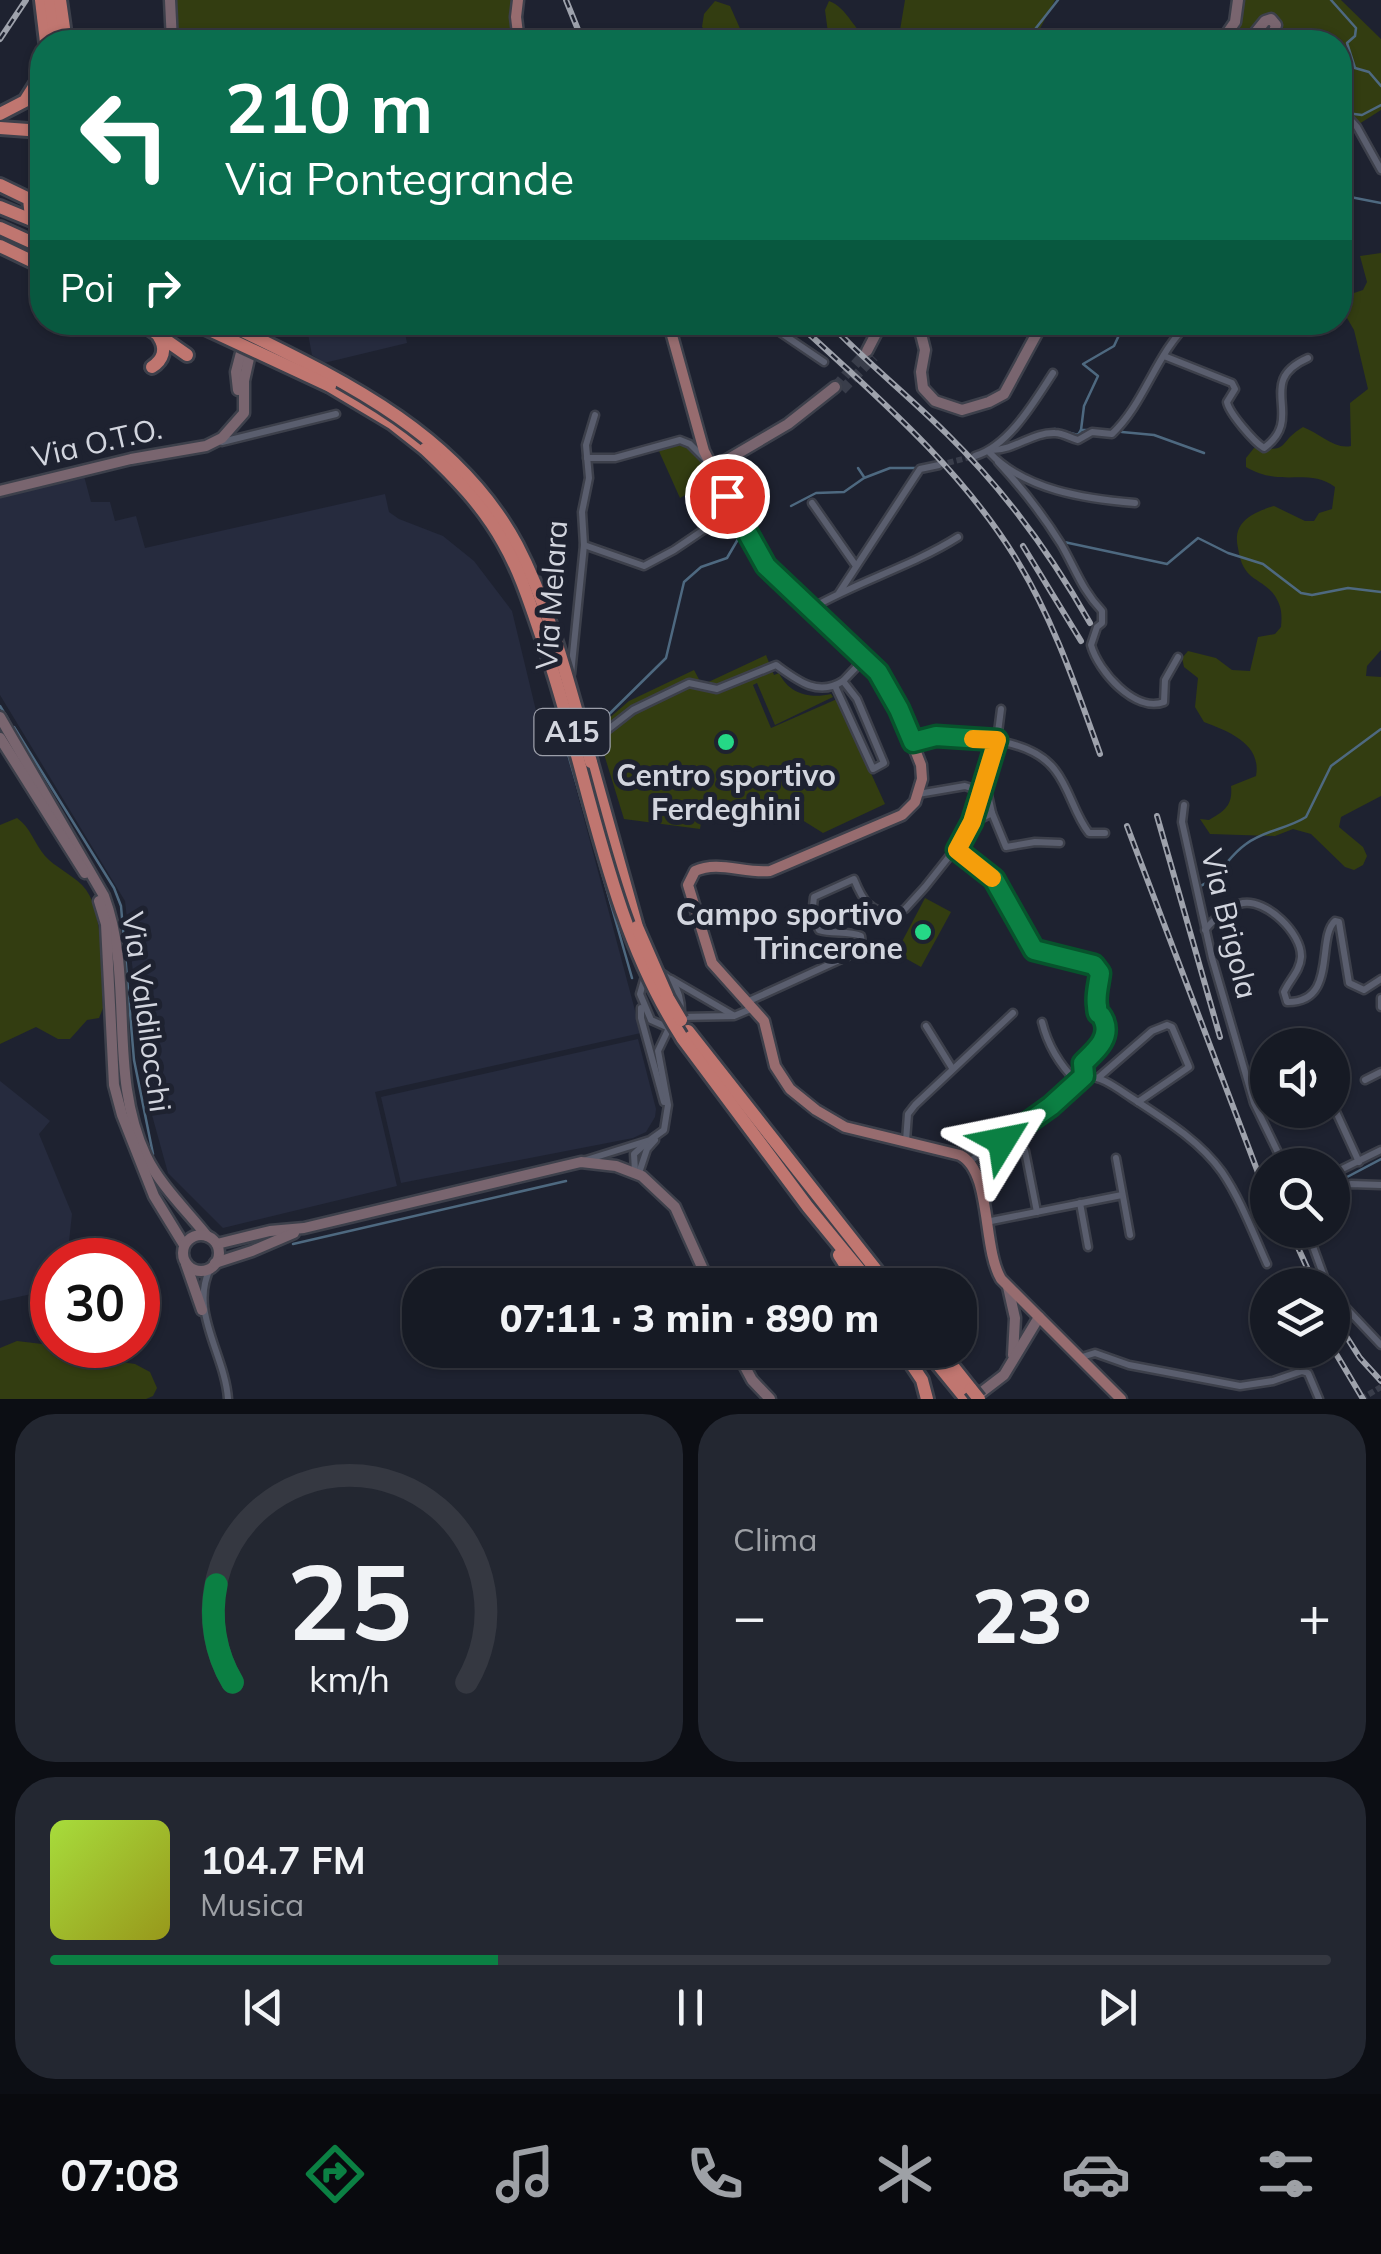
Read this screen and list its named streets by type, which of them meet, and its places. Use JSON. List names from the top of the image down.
{
  "streets": {
    "highway": ["A15"],
    "street": [
      "Via O.T.O.",
      "Via Melara",
      "Via Brigola",
      "Via Valdilocchi"
    ]
  },
  "places": ["Centro sportivo Ferdeghini", "Campo sportivo Trincerone"],
  "page": {
    "turn": ["210 m", "Via Pontegrande"],
    "then": "Poi",
    "limit": "30",
    "trip": "07:11 · 3 min · 890 m",
    "tile": "Clima",
    "heat": ["−", "23°", "+"],
    "song": ["104.7 FM", "Musica"],
    "tabs": "07:08",
    "gauge": ["25", "km/h"]
  }
}
